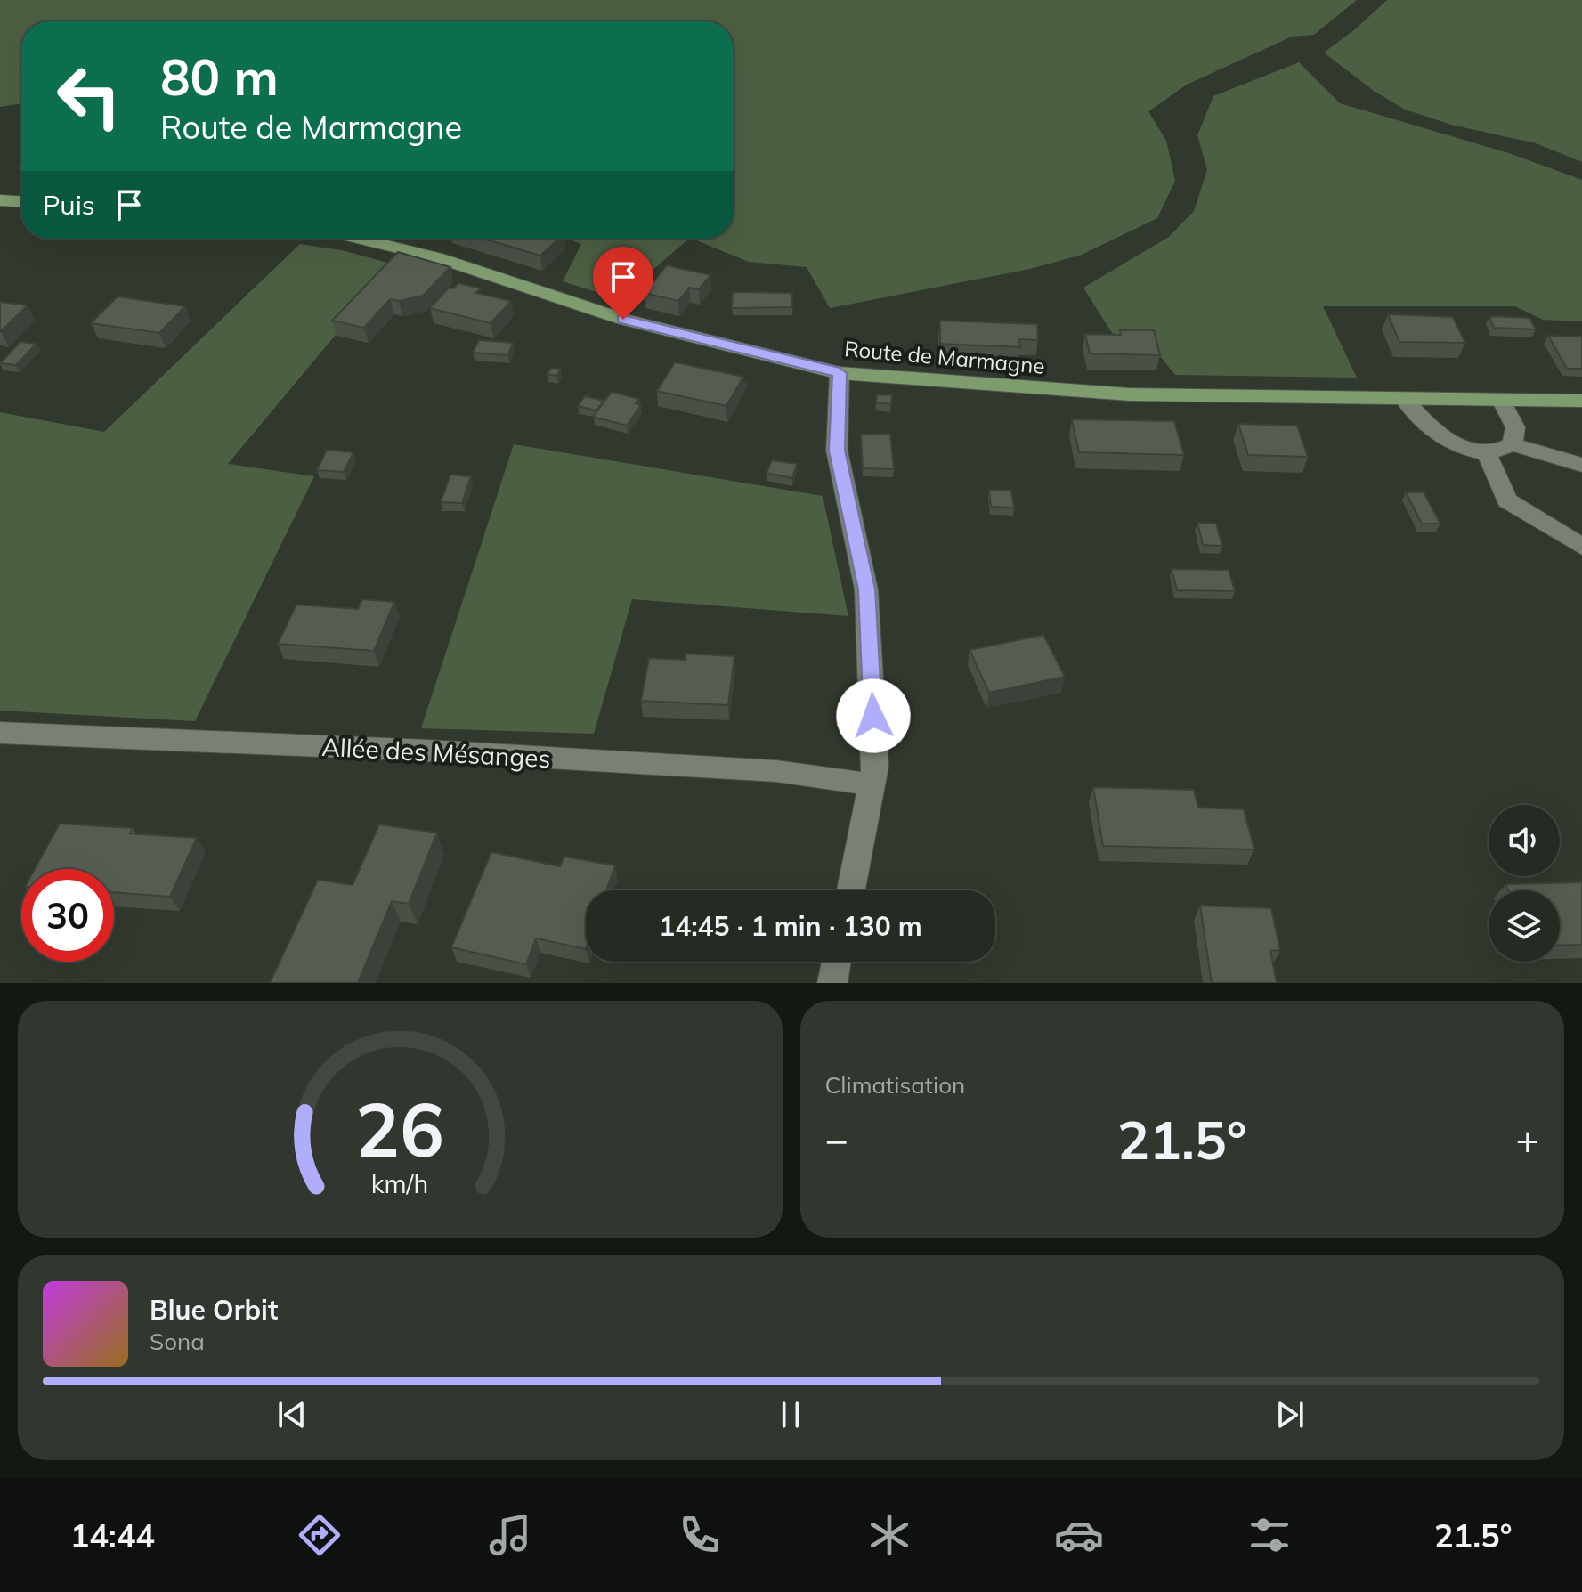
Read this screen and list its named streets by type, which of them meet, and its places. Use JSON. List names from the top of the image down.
{
  "streets": {
    "main road": ["Route de Marmagne"],
    "street": ["Allée des Mésanges"]
  },
  "page": {
    "turn": ["80 m", "Route de Marmagne"],
    "then": "Puis",
    "limit": "30",
    "trip": "14:45 · 1 min · 130 m",
    "tile": "Climatisation",
    "heat": ["−", "21.5°", "+"],
    "song": ["Blue Orbit", "Sona"],
    "tabs": ["14:44", "21.5°"],
    "gauge": ["26", "km/h"]
  }
}
